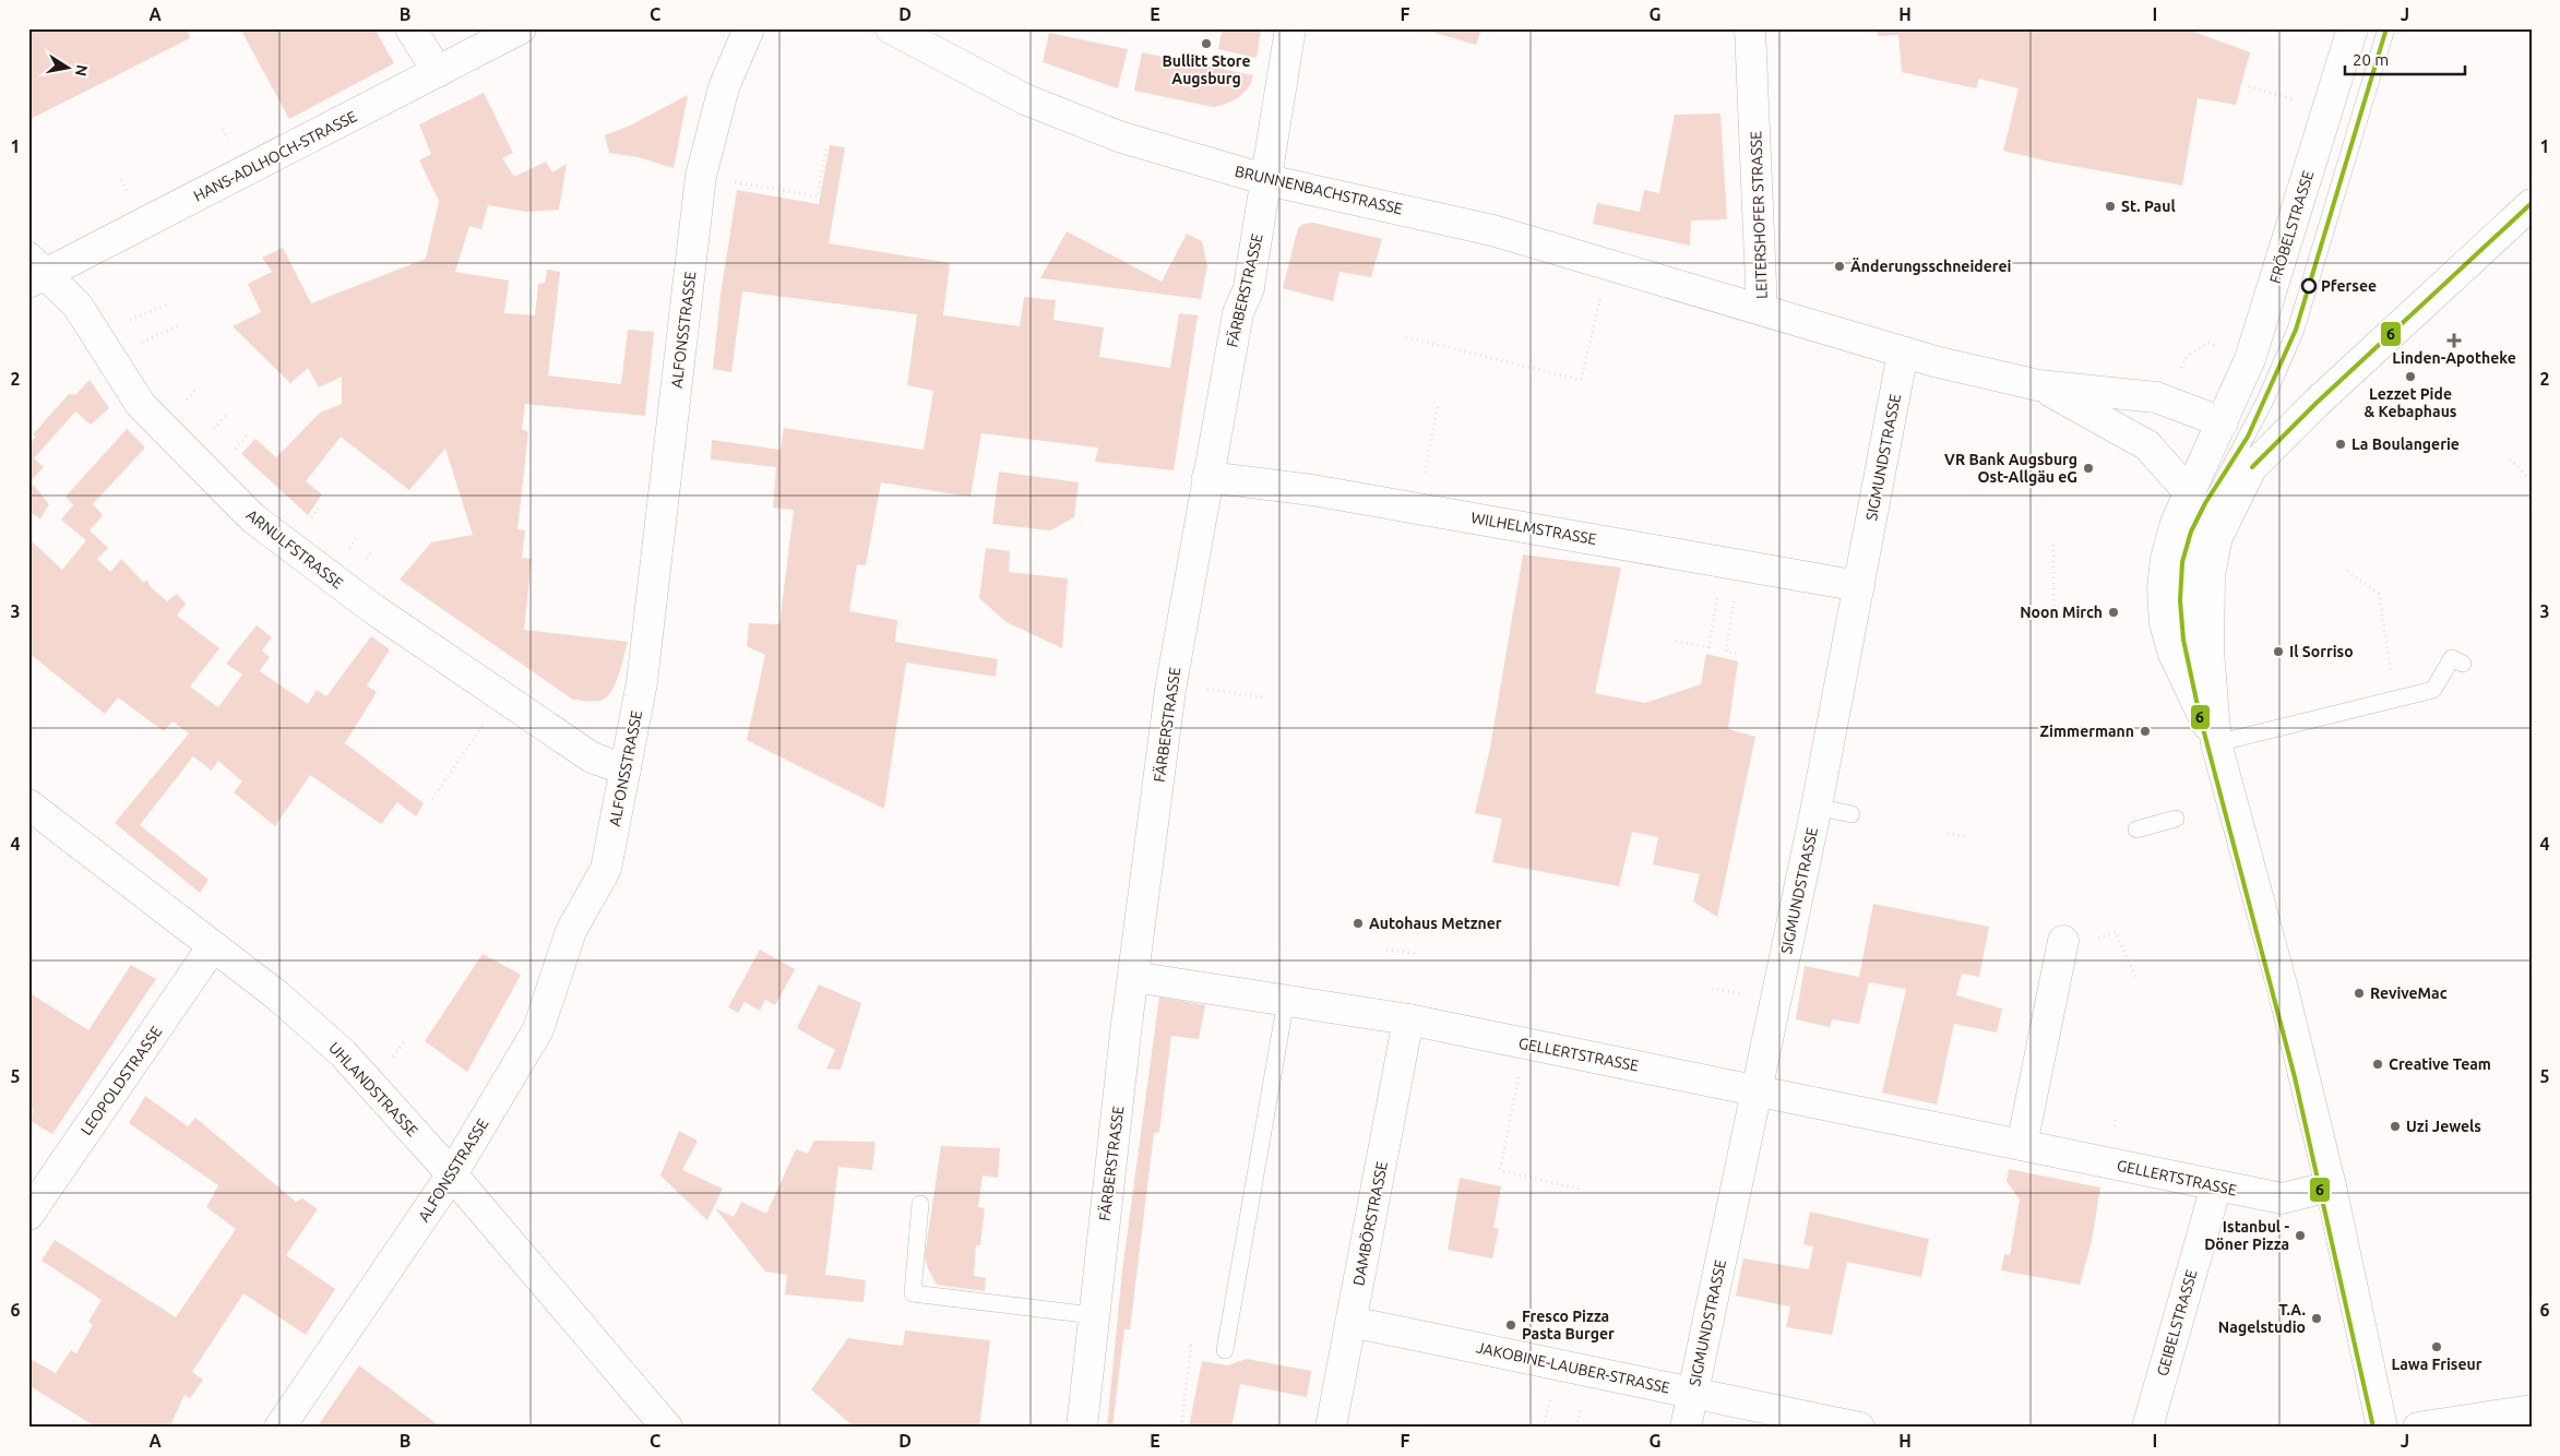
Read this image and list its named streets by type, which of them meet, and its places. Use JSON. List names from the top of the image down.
{
  "streets": {
    "street": [
      "HANS-ADLHOCH-STRASSE",
      "BRUNNENBACHSTRASSE",
      "LEITERSHOFER STRASSE",
      "FRÖBELSTRASSE",
      "FÄRBERSTRASSE",
      "ALFONSSTRASSE",
      "SIGMUNDSTRASSE",
      "WILHELMSTRASSE",
      "ARNULFSTRASSE",
      "GELLERTSTRASSE",
      "LEOPOLDSTRASSE",
      "UHLANDSTRASSE",
      "DAMBÖRSTRASSE",
      "GEIBELSTRASSE",
      "JAKOBINE-LAUBER-STRASSE"
    ]
  },
  "crossings": [
    ["HANS-ADLHOCH-STRASSE", "ARNULFSTRASSE"],
    ["BRUNNENBACHSTRASSE", "LEITERSHOFER STRASSE"],
    ["BRUNNENBACHSTRASSE", "FÄRBERSTRASSE"],
    ["LEITERSHOFER STRASSE", "FRÖBELSTRASSE"],
    ["LEITERSHOFER STRASSE", "SIGMUNDSTRASSE"],
    ["FÄRBERSTRASSE", "WILHELMSTRASSE"],
    ["FÄRBERSTRASSE", "GELLERTSTRASSE"],
    ["ALFONSSTRASSE", "ARNULFSTRASSE"],
    ["ALFONSSTRASSE", "UHLANDSTRASSE"],
    ["SIGMUNDSTRASSE", "WILHELMSTRASSE"],
    ["SIGMUNDSTRASSE", "GELLERTSTRASSE"],
    ["SIGMUNDSTRASSE", "JAKOBINE-LAUBER-STRASSE"],
    ["GELLERTSTRASSE", "DAMBÖRSTRASSE"],
    ["GELLERTSTRASSE", "GEIBELSTRASSE"],
    ["LEOPOLDSTRASSE", "UHLANDSTRASSE"],
    ["DAMBÖRSTRASSE", "JAKOBINE-LAUBER-STRASSE"]
  ],
  "places": {
    "other": [
      "Bullitt Store Augsburg",
      "St. Paul",
      "Änderungsschneiderei",
      "Pfersee",
      "Lezzet Pide & Kebaphaus",
      "La Boulangerie",
      "VR Bank Augsburg Ost-Allgäu eG",
      "Noon Mirch",
      "Il Sorriso",
      "Zimmermann",
      "Autohaus Metzner",
      "ReviveMac",
      "Creative Team",
      "Uzi Jewels",
      "Istanbul - Döner Pizza",
      "T.A. Nagelstudio",
      "Fresco Pizza Pasta Burger",
      "Lawa Friseur"
    ],
    "health": ["Linden-Apotheke"]
  },
  "lines": ["transit line 6"],
  "scale_bar": "20 m",
  "north": "right",
  "grid": {
    "columns": [
      "A",
      "B",
      "C",
      "D",
      "E",
      "F",
      "G",
      "H",
      "I",
      "J"
    ],
    "rows": [
      "1",
      "2",
      "3",
      "4",
      "5",
      "6"
    ]
  }
}
